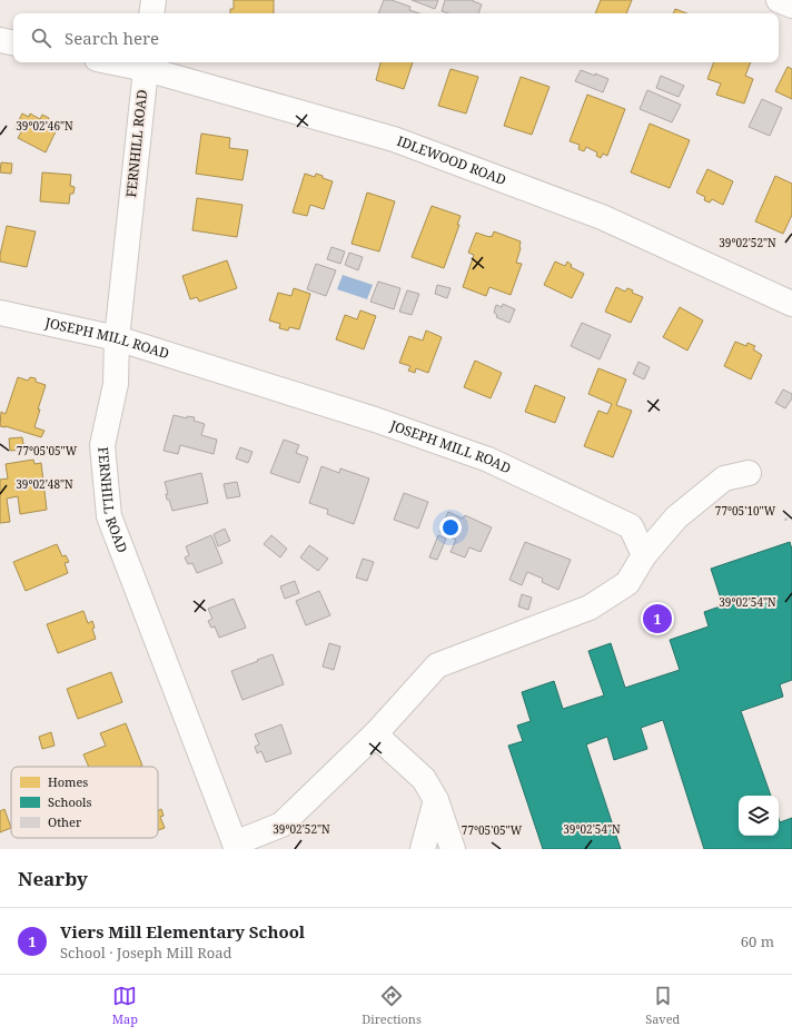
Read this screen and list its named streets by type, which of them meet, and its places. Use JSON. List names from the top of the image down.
{
  "streets": {
    "street": ["FERNHILL ROAD", "IDLEWOOD ROAD", "JOSEPH MILL ROAD"]
  },
  "crossings": [
    ["FERNHILL ROAD", "IDLEWOOD ROAD"],
    ["FERNHILL ROAD", "JOSEPH MILL ROAD"]
  ],
  "legend": ["Homes", "Schools", "Other"],
  "page": {
    "search": "Search here",
    "pins": "1",
    "heading": "Nearby",
    "list": [
      {
        "mark": "1",
        "name": "Viers Mill Elementary School",
        "note": "School · Joseph Mill Road",
        "value": "60 m"
      }
    ],
    "nav": ["Map", "Directions", "Saved"]
  },
  "coordinates": [
    "39°02'46\"N",
    "39°02'52\"N",
    "77°05'05\"W",
    "39°02'48\"N",
    "77°05'10\"W",
    "39°02'54\"N"
  ]
}
